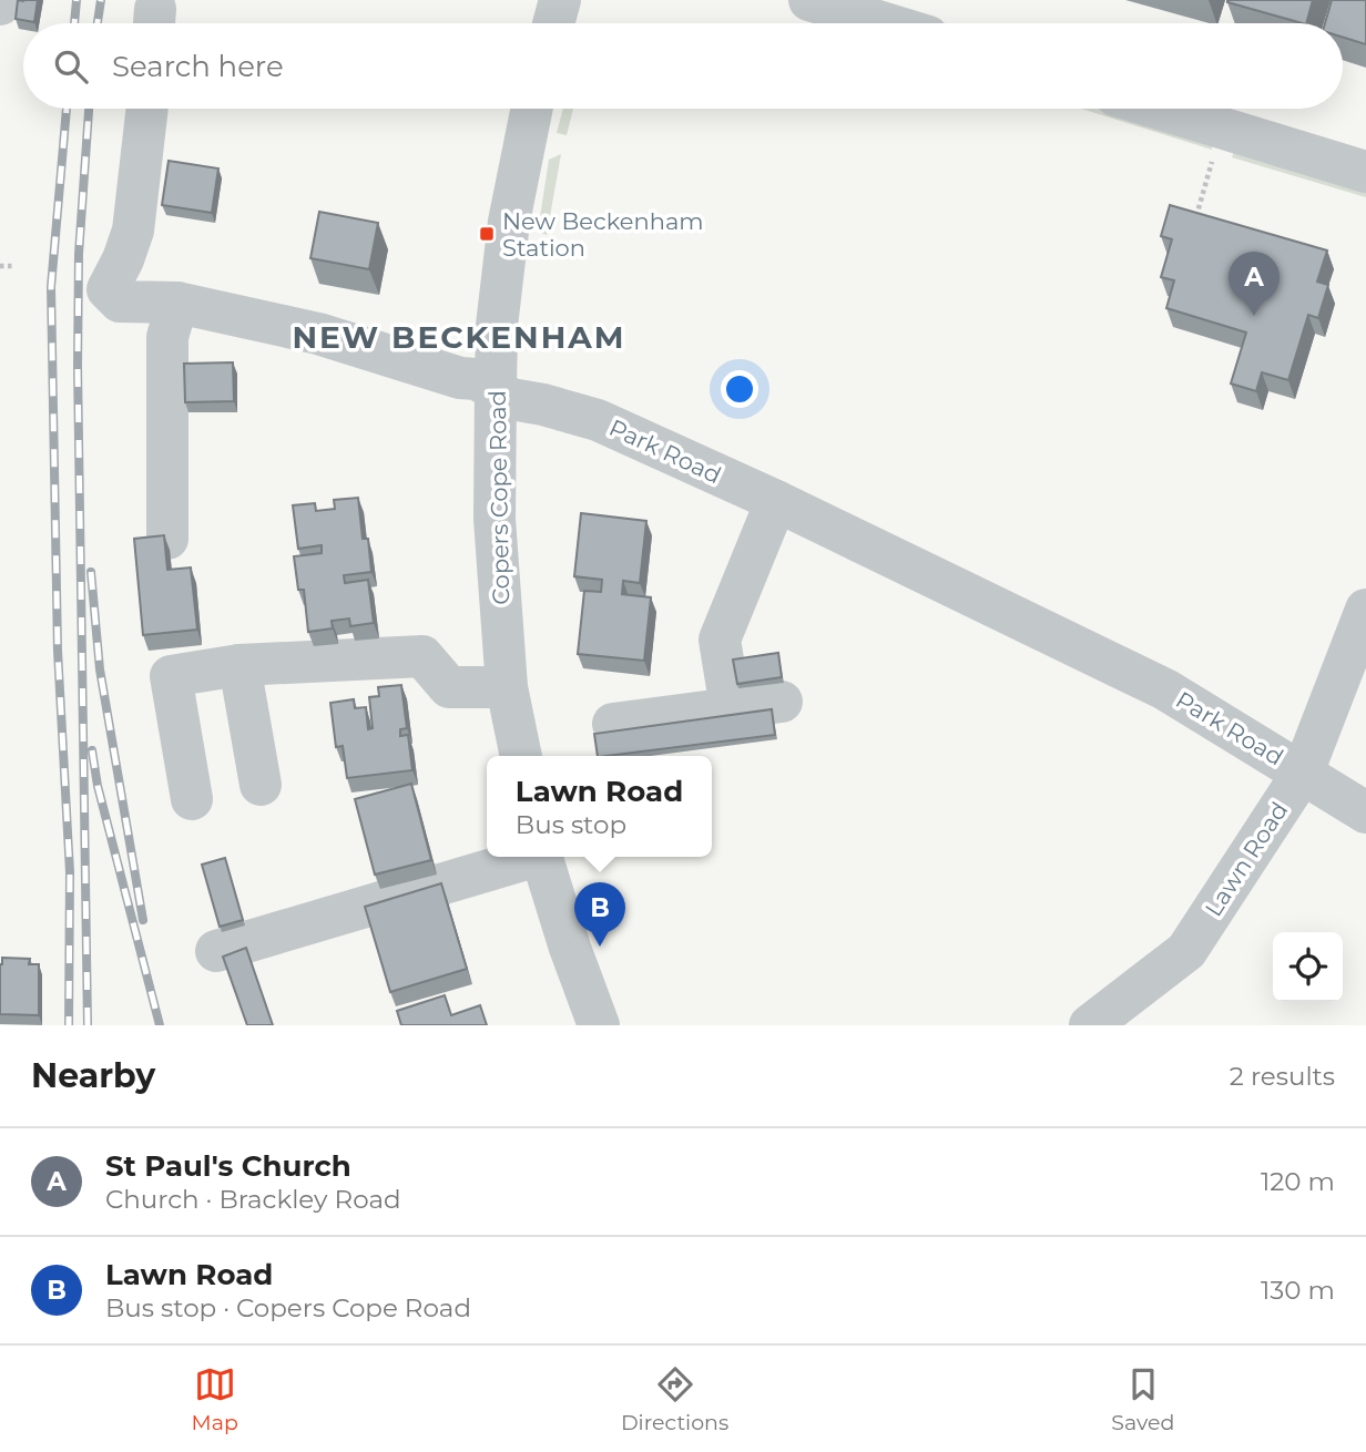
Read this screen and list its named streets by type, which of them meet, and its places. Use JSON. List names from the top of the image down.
{
  "streets": {
    "street": ["Park Road", "Copers Cope Road", "Lawn Road"]
  },
  "crossings": [
    ["Park Road", "Copers Cope Road"],
    ["Park Road", "Lawn Road"]
  ],
  "districts": ["NEW BECKENHAM"],
  "places": {
    "transit": ["New Beckenham Station"]
  },
  "page": {
    "search": "Search here",
    "pins": ["A", "B"],
    "popup": ["Lawn Road", "Bus stop"],
    "heading": ["Nearby", "2 results"],
    "list": [
      {
        "mark": "A",
        "name": "St Paul's Church",
        "note": "Church · Brackley Road",
        "value": "120 m"
      },
      {
        "mark": "B",
        "name": "Lawn Road",
        "note": "Bus stop · Copers Cope Road",
        "value": "130 m"
      }
    ],
    "nav": ["Map", "Directions", "Saved"]
  }
}
